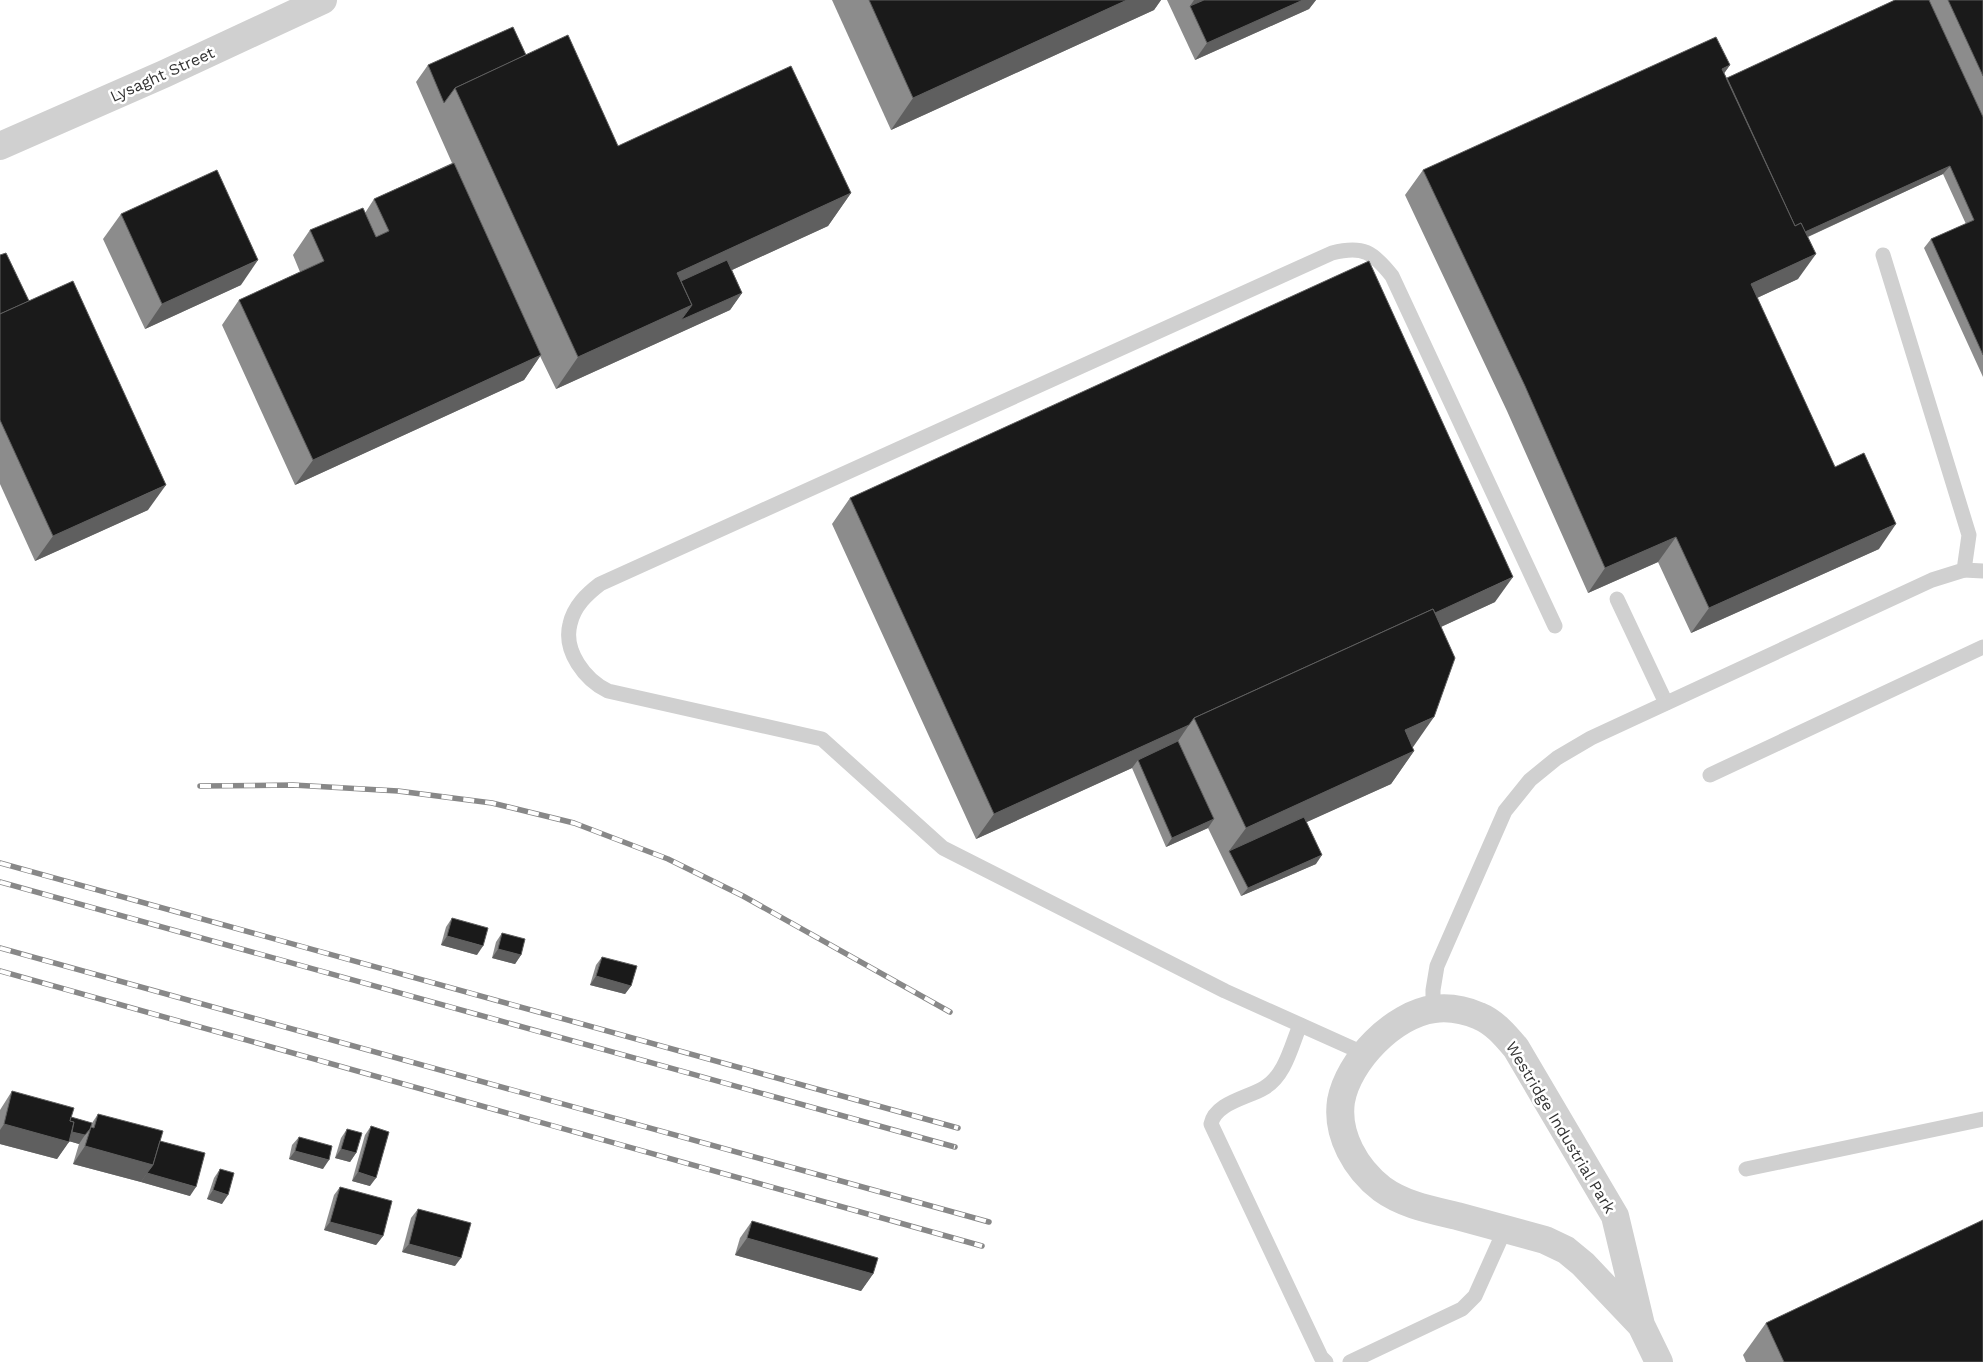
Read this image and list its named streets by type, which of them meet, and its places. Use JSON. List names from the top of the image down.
{
  "streets": {
    "street": ["Lysaght Street", "Westridge Industrial Park"]
  }
}
